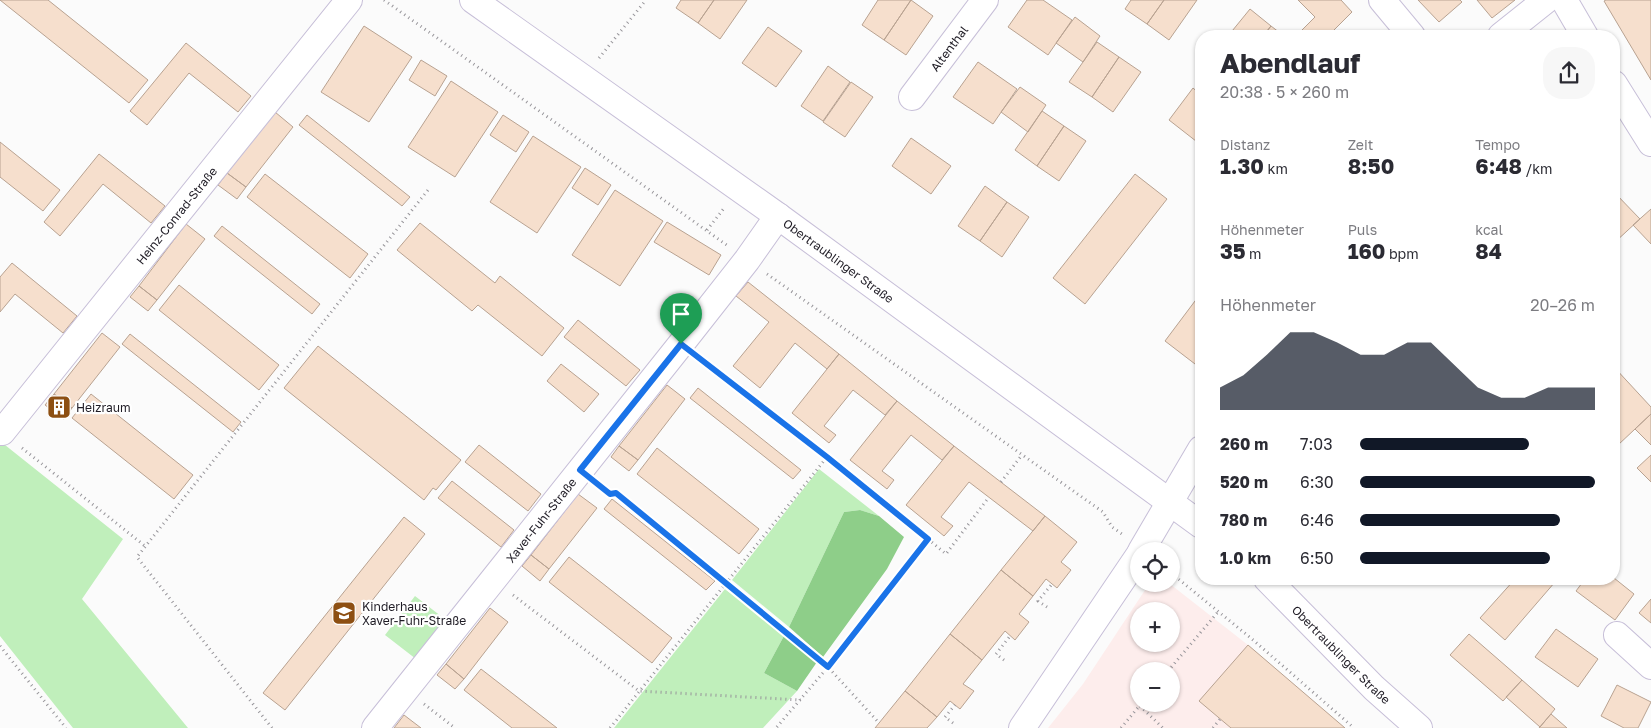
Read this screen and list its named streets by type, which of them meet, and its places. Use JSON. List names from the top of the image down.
{
  "streets": {
    "street": [
      "Altenthal",
      "Heinz-Conrad-Straße",
      "Obertraublinger Straße",
      "Xaver-Fuhr-Straße"
    ]
  },
  "crossings": [
    ["Obertraublinger Straße", "Xaver-Fuhr-Straße"]
  ],
  "places": {
    "building": ["Heizraum"],
    "school or university": ["Kinderhaus Xaver-Fuhr-Straße"]
  },
  "page": {
    "heading": ["Abendlauf", "20:38 · 5 × 260 m"],
    "stats": [
      ["Distanz", "1.30 km"],
      ["Zeit", "8:50"],
      ["Tempo", "6:48 /km"],
      ["Höhenmeter", "35 m"],
      ["Puls", "160 bpm"],
      ["kcal", "84"]
    ],
    "chart": ["Höhenmeter", "20–26 m"],
    "list": [
      {
        "name": "260 m",
        "note": "7:03"
      },
      {
        "name": "520 m",
        "note": "6:30"
      },
      {
        "name": "780 m",
        "note": "6:46"
      },
      {
        "name": "1.0 km",
        "note": "6:50"
      }
    ],
    "map_buttons": ["+", "−"]
  }
}
